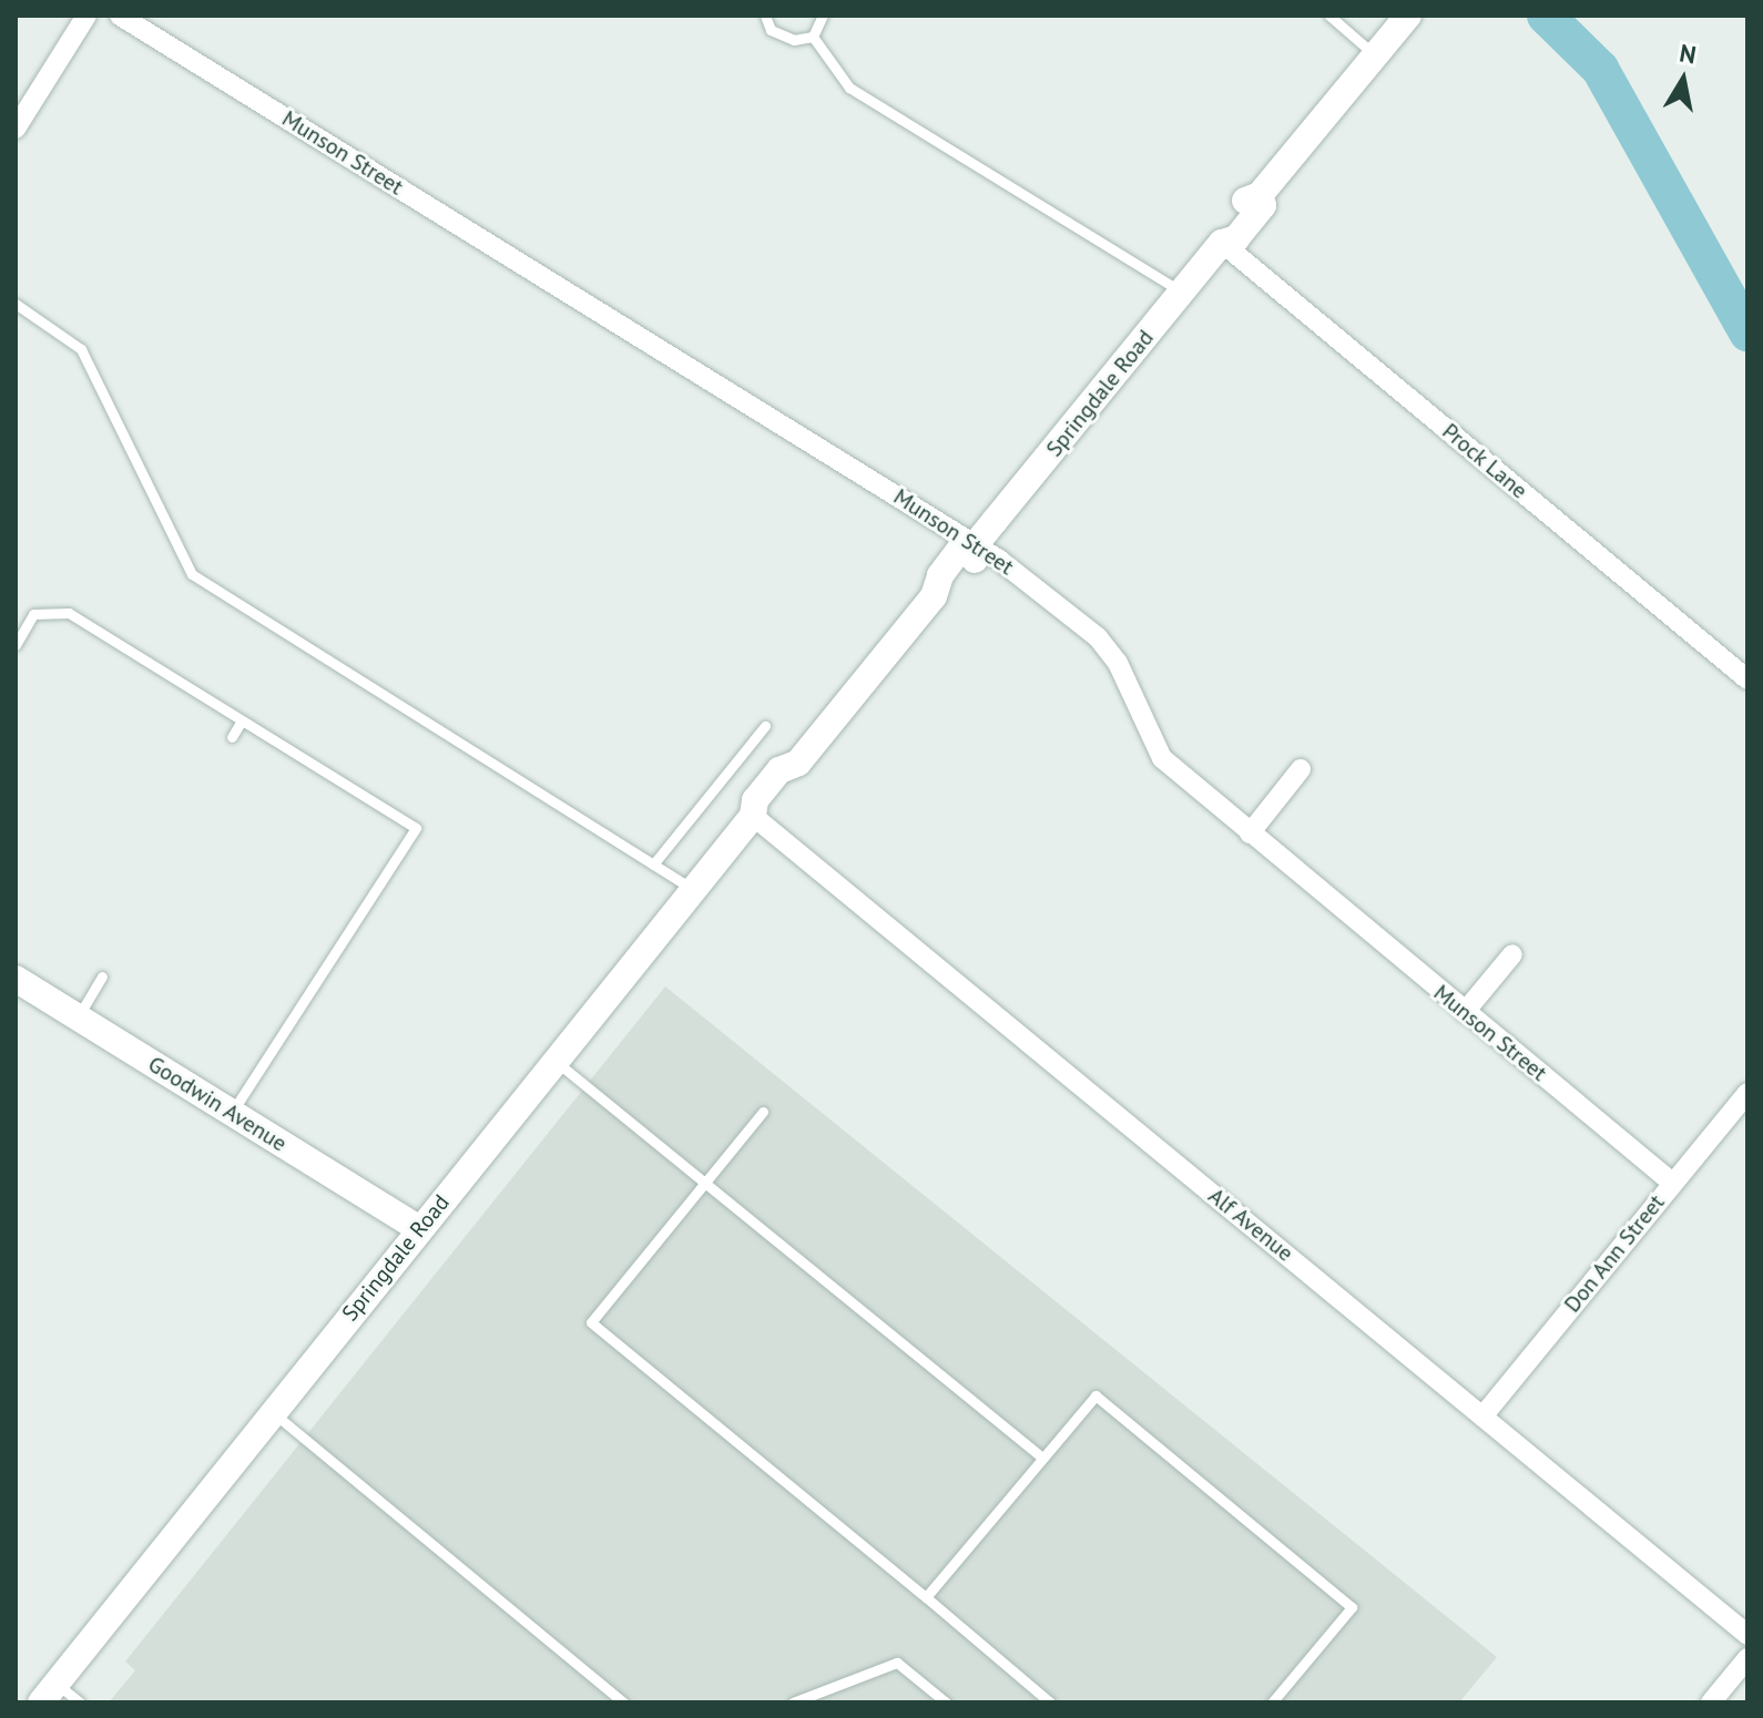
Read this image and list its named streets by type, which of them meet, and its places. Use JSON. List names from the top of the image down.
{
  "streets": {
    "main road": ["Springdale Road", "Goodwin Avenue"],
    "street": [
      "Munson Street",
      "Prock Lane",
      "Alf Avenue",
      "Don Ann Street"
    ]
  },
  "crossings": [
    ["Munson Street", "Springdale Road"],
    ["Munson Street", "Don Ann Street"],
    ["Springdale Road", "Prock Lane"],
    ["Springdale Road", "Goodwin Avenue"],
    ["Springdale Road", "Alf Avenue"],
    ["Alf Avenue", "Don Ann Street"]
  ],
  "north": "top"
}
